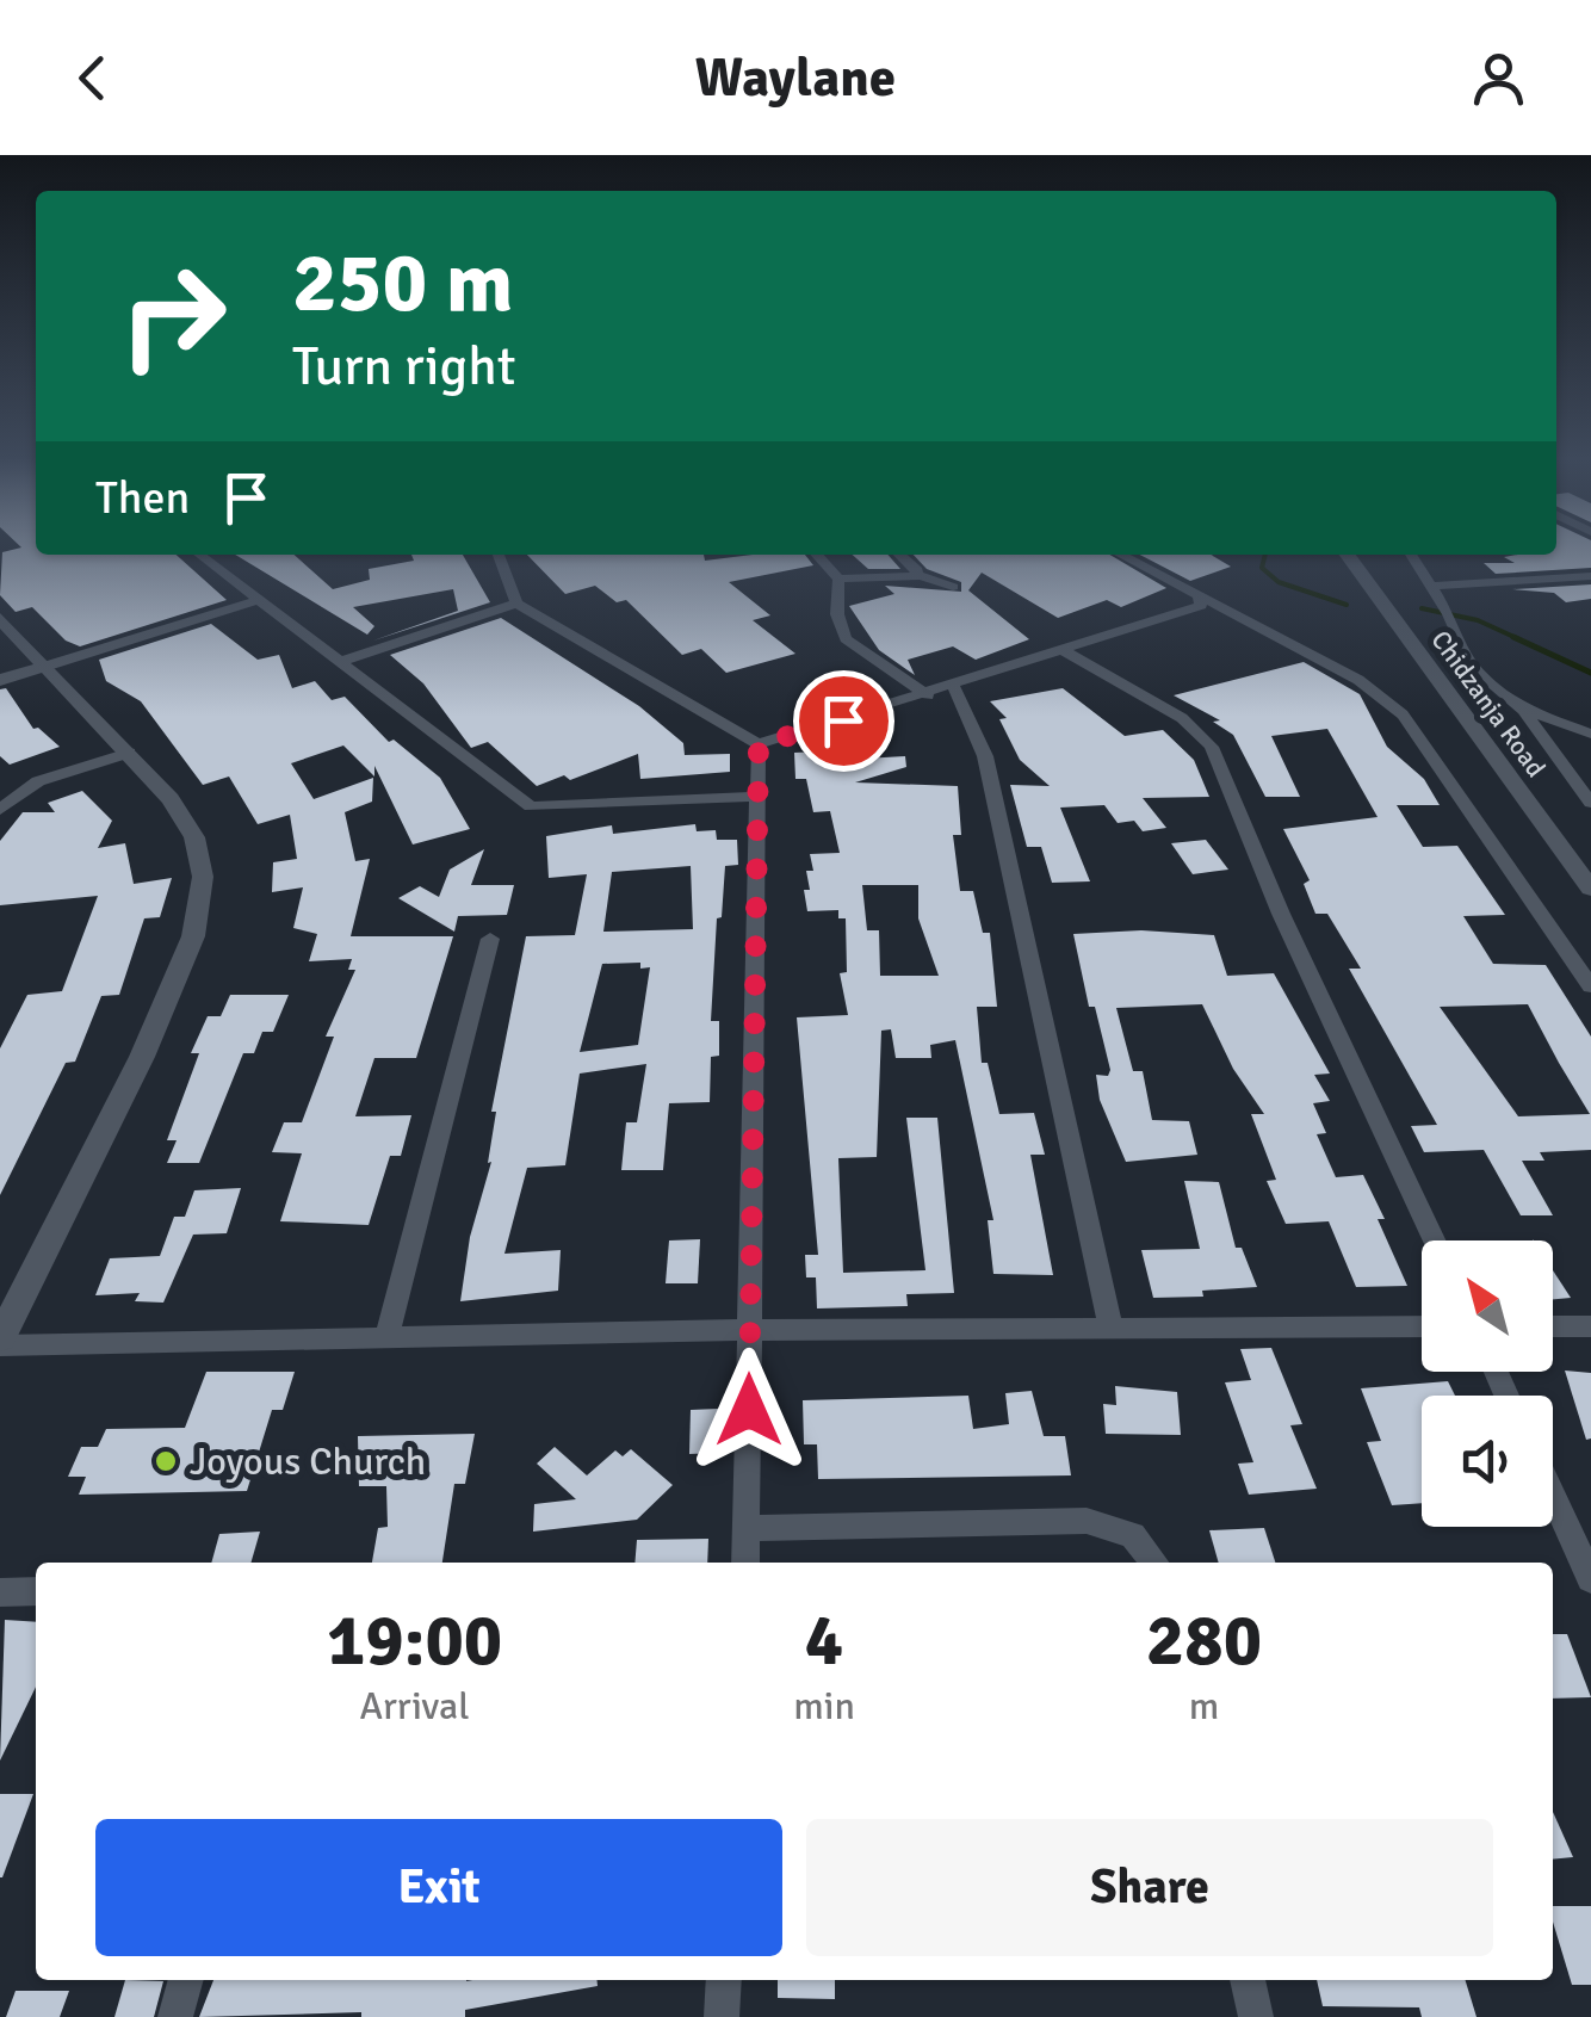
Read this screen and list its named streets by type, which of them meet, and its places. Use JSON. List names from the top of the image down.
{
  "streets": {
    "street": ["Chidzanja Road"]
  },
  "places": ["Joyous Church"],
  "north": "top left",
  "page": {
    "header": "Waylane",
    "turn": ["250 m", "Turn right"],
    "then": "Then",
    "eta": [
      "19:00",
      "Arrival",
      "4",
      "min",
      "280",
      "m"
    ],
    "buttons": ["Exit", "Share"]
  }
}
